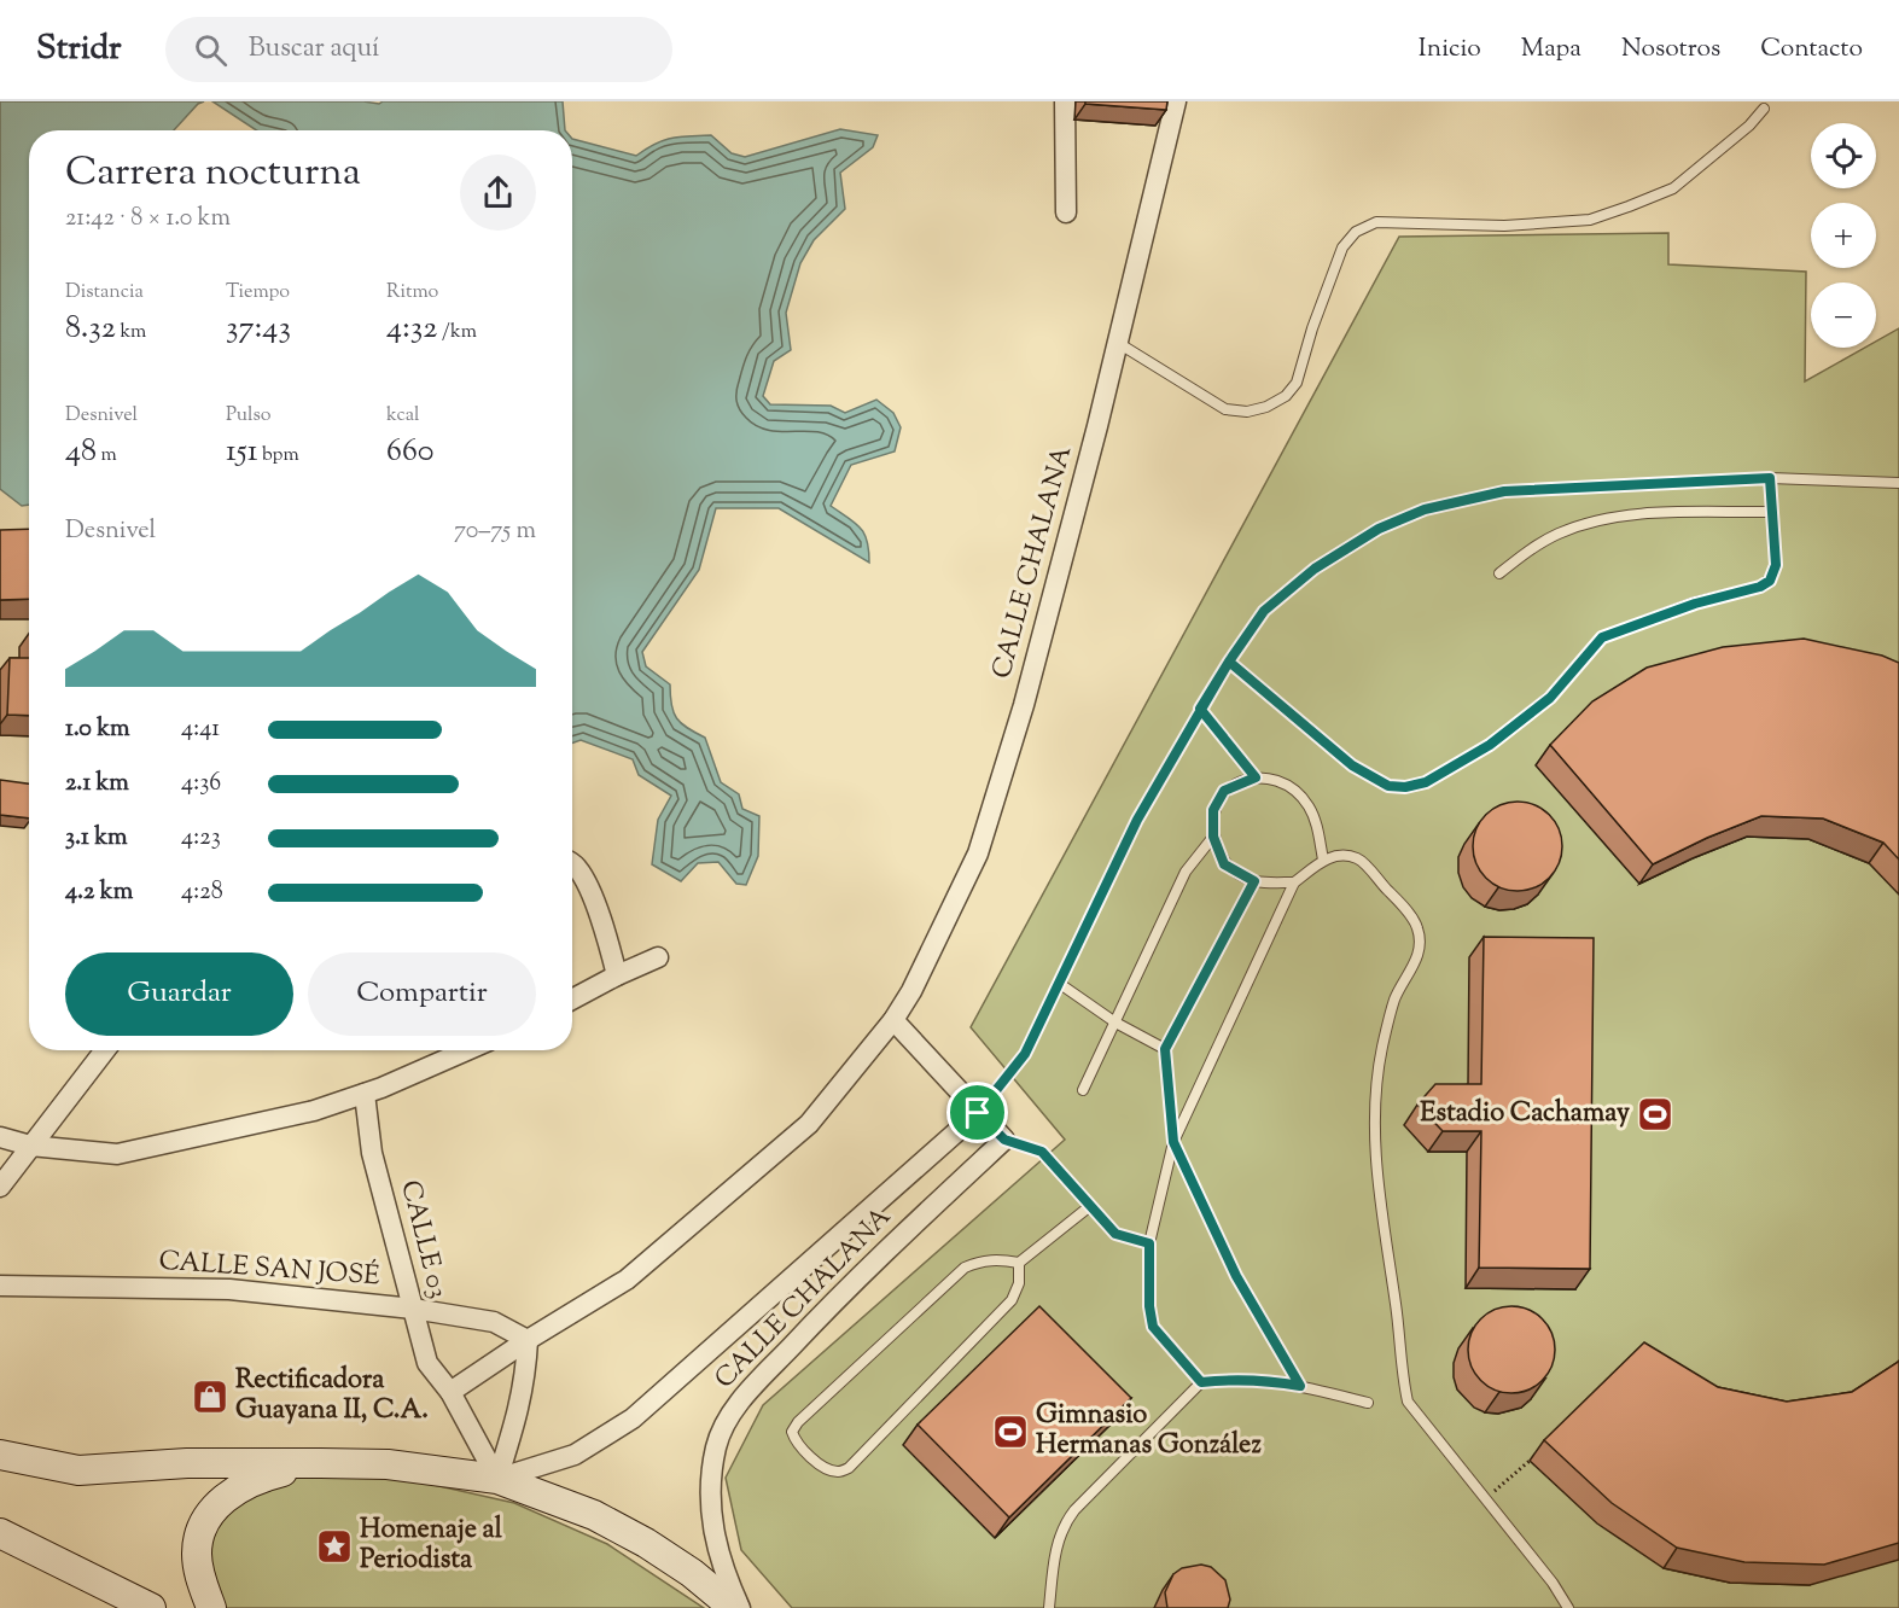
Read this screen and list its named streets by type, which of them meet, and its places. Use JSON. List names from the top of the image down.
{
  "streets": {
    "street": ["CALLE CHALANA", "CALLE 03", "CALLE SAN JOSÉ"]
  },
  "crossings": [
    ["CALLE CHALANA", "CALLE 03"],
    ["CALLE CHALANA", "CALLE SAN JOSÉ"],
    ["CALLE 03", "CALLE SAN JOSÉ"]
  ],
  "places": {
    "sports": ["Estadio Cachamay", "Gimnasio Hermanas González"],
    "shop": ["Rectificadora Guayana II, C.A."],
    "place": ["Homenaje al Periodista"]
  },
  "page": {
    "header": "Stridr",
    "search": "Buscar aquí",
    "nav": [
      "Inicio",
      "Mapa",
      "Nosotros",
      "Contacto"
    ],
    "map_buttons": ["+", "−"],
    "heading": ["Carrera nocturna", "21:42 · 8 × 1.0 km"],
    "stats": [
      ["Distancia", "8.32 km"],
      ["Tiempo", "37:43"],
      ["Ritmo", "4:32 /km"],
      ["Desnivel", "48 m"],
      ["Pulso", "151 bpm"],
      ["kcal", "660"]
    ],
    "chart": ["Desnivel", "70–75 m"],
    "list": [
      {
        "name": "1.0 km",
        "note": "4:41"
      },
      {
        "name": "2.1 km",
        "note": "4:36"
      },
      {
        "name": "3.1 km",
        "note": "4:23"
      },
      {
        "name": "4.2 km",
        "note": "4:28"
      }
    ],
    "buttons": ["Guardar", "Compartir"]
  }
}
